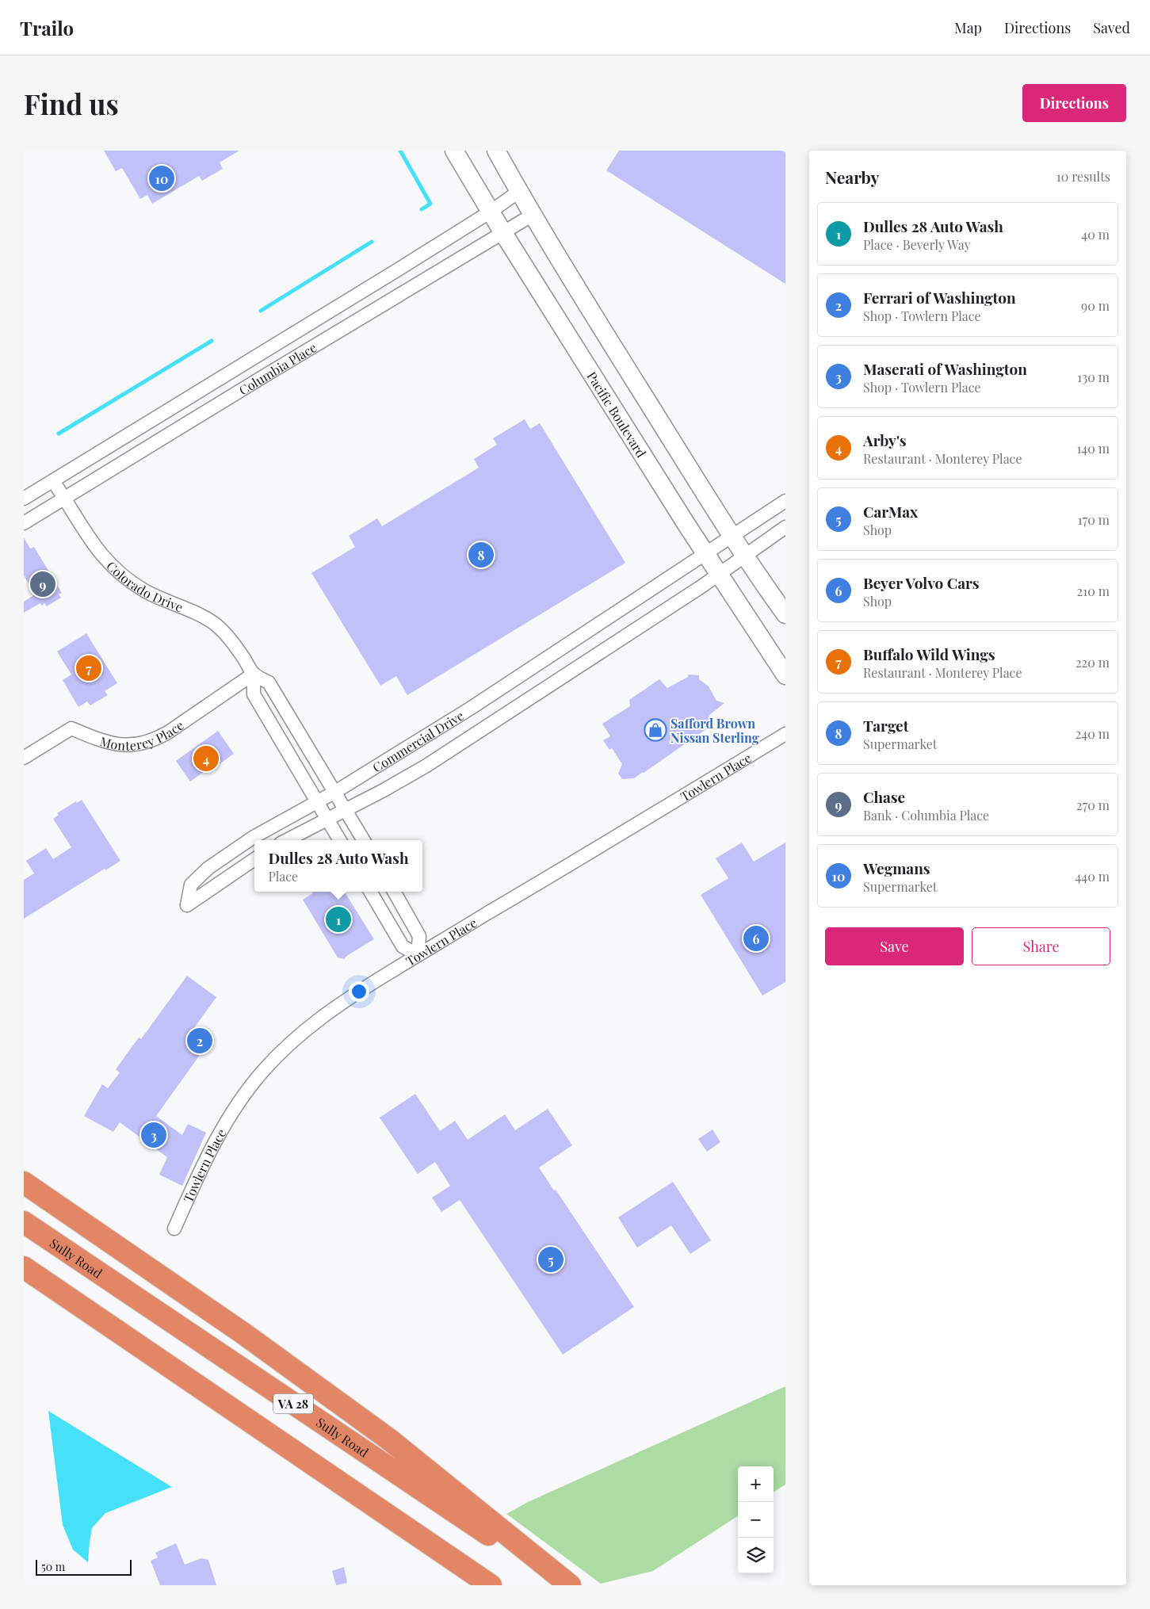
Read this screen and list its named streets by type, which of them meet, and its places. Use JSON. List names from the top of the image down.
{
  "streets": {
    "highway": ["Sully Road", "VA 28"],
    "main road": ["Pacific Boulevard"],
    "street": [
      "Columbia Place",
      "Colorado Drive",
      "Monterey Place",
      "Commercial Drive",
      "Towlern Place"
    ]
  },
  "crossings": [
    ["Columbia Place", "Pacific Boulevard"],
    ["Columbia Place", "Colorado Drive"],
    ["Pacific Boulevard", "Commercial Drive"],
    ["Colorado Drive", "Monterey Place"],
    ["Colorado Drive", "Commercial Drive"]
  ],
  "places": {
    "shop": ["Safford Brown Nissan Sterling"]
  },
  "scale_bar": "50 m",
  "page": {
    "header": "Trailo",
    "nav": ["Map", "Directions", "Saved"],
    "buttons": [
      "Directions",
      ["Save", "Share"]
    ],
    "title": "Find us",
    "heading": ["Nearby", "10 results"],
    "pins": [
      "10",
      "8",
      "9",
      "7",
      "4",
      "1",
      "6",
      "2",
      "3",
      "5"
    ],
    "list": [
      {
        "mark": "1",
        "name": "Dulles 28 Auto Wash",
        "note": "Place · Beverly Way",
        "value": "40 m"
      },
      {
        "mark": "2",
        "name": "Ferrari of Washington",
        "note": "Shop · Towlern Place",
        "value": "90 m"
      },
      {
        "mark": "3",
        "name": "Maserati of Washington",
        "note": "Shop · Towlern Place",
        "value": "130 m"
      },
      {
        "mark": "4",
        "name": "Arby's",
        "note": "Restaurant · Monterey Place",
        "value": "140 m"
      },
      {
        "mark": "5",
        "name": "CarMax",
        "note": "Shop",
        "value": "170 m"
      },
      {
        "mark": "6",
        "name": "Beyer Volvo Cars",
        "note": "Shop",
        "value": "210 m"
      },
      {
        "mark": "7",
        "name": "Buffalo Wild Wings",
        "note": "Restaurant · Monterey Place",
        "value": "220 m"
      },
      {
        "mark": "8",
        "name": "Target",
        "note": "Supermarket",
        "value": "240 m"
      },
      {
        "mark": "9",
        "name": "Chase",
        "note": "Bank · Columbia Place",
        "value": "270 m"
      },
      {
        "mark": "10",
        "name": "Wegmans",
        "note": "Supermarket",
        "value": "440 m"
      }
    ],
    "popup": ["Dulles 28 Auto Wash", "Place"],
    "map_buttons": ["+", "−"],
    "scale": "50 m"
  }
}
